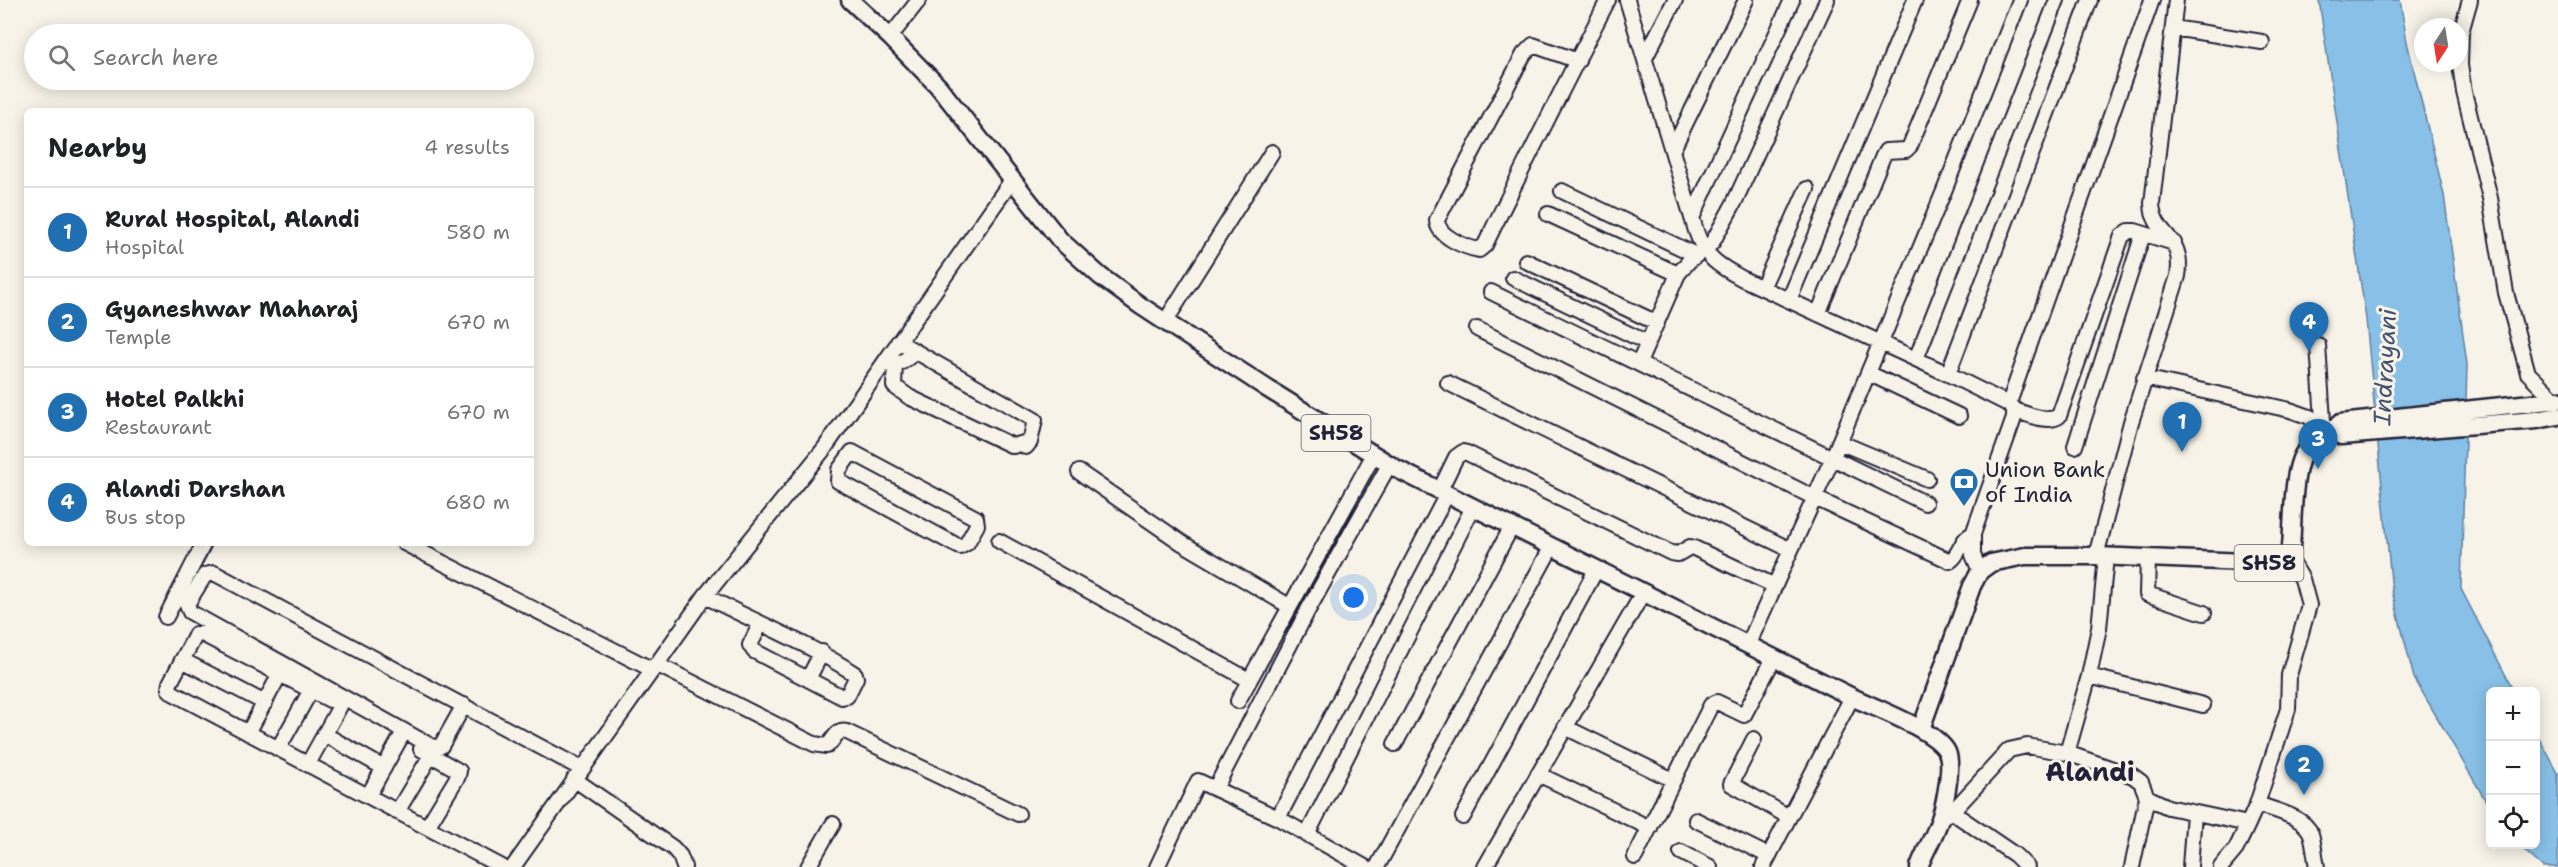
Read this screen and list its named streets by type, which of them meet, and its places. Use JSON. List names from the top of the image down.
{
  "streets": {
    "main road": ["SH58"]
  },
  "districts": ["Alandi"],
  "water": ["Indrayani"],
  "places": {
    "bank": ["Union Bank of India"]
  },
  "north": "bottom",
  "page": {
    "search": "Search here",
    "heading": ["Nearby", "4 results"],
    "list": [
      {
        "mark": "1",
        "name": "Rural Hospital, Alandi",
        "note": "Hospital",
        "value": "580 m"
      },
      {
        "mark": "2",
        "name": "Gyaneshwar Maharaj",
        "note": "Temple",
        "value": "670 m"
      },
      {
        "mark": "3",
        "name": "Hotel Palkhi",
        "note": "Restaurant",
        "value": "670 m"
      },
      {
        "mark": "4",
        "name": "Alandi Darshan",
        "note": "Bus stop",
        "value": "680 m"
      }
    ],
    "pins": [
      "4",
      "1",
      "3",
      "2"
    ],
    "map_buttons": ["+", "−"]
  }
}
